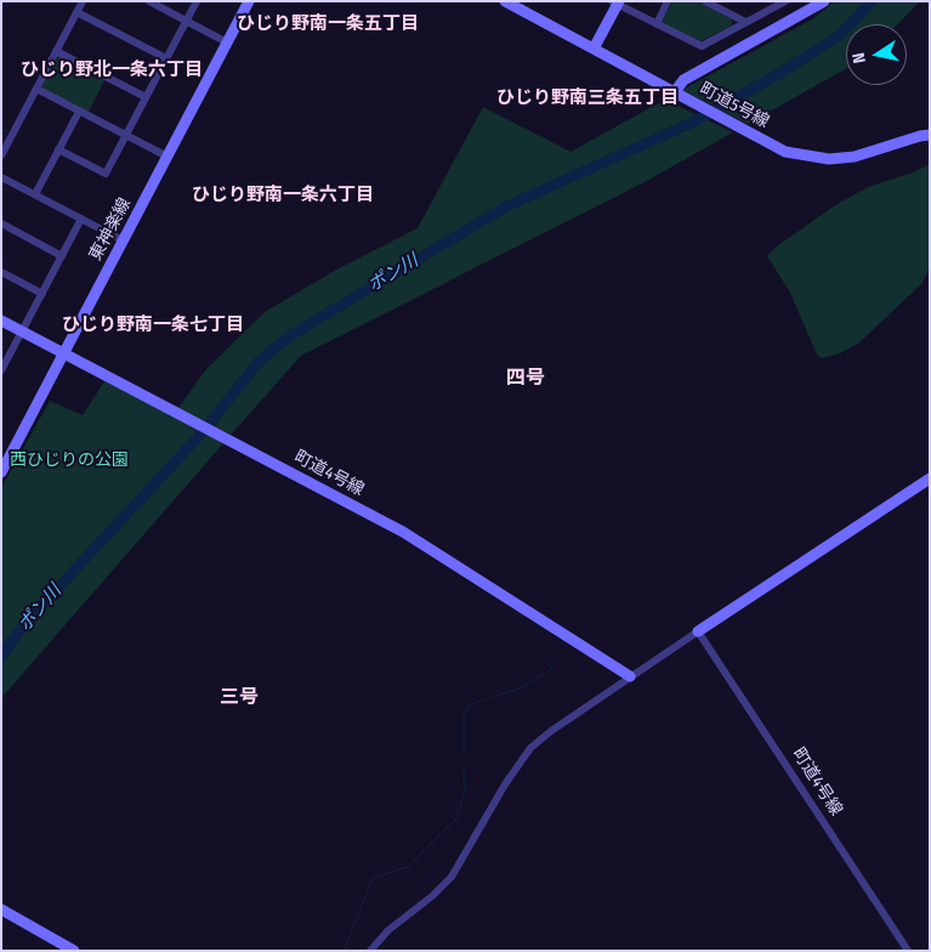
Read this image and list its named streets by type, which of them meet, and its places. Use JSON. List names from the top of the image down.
{
  "streets": {
    "street": ["町道5号線", "東神楽線", "町道4号線"]
  },
  "crossings": [
    ["東神楽線", "町道4号線"]
  ],
  "districts": [
    "ひじり野南一条五丁目",
    "ひじり野北一条六丁目",
    "ひじり野南三条五丁目",
    "ひじり野南一条六丁目",
    "ひじり野南一条七丁目",
    "四号",
    "三号"
  ],
  "water": ["ポン川"],
  "parks": ["西ひじりの公園"],
  "north": "left"
}
